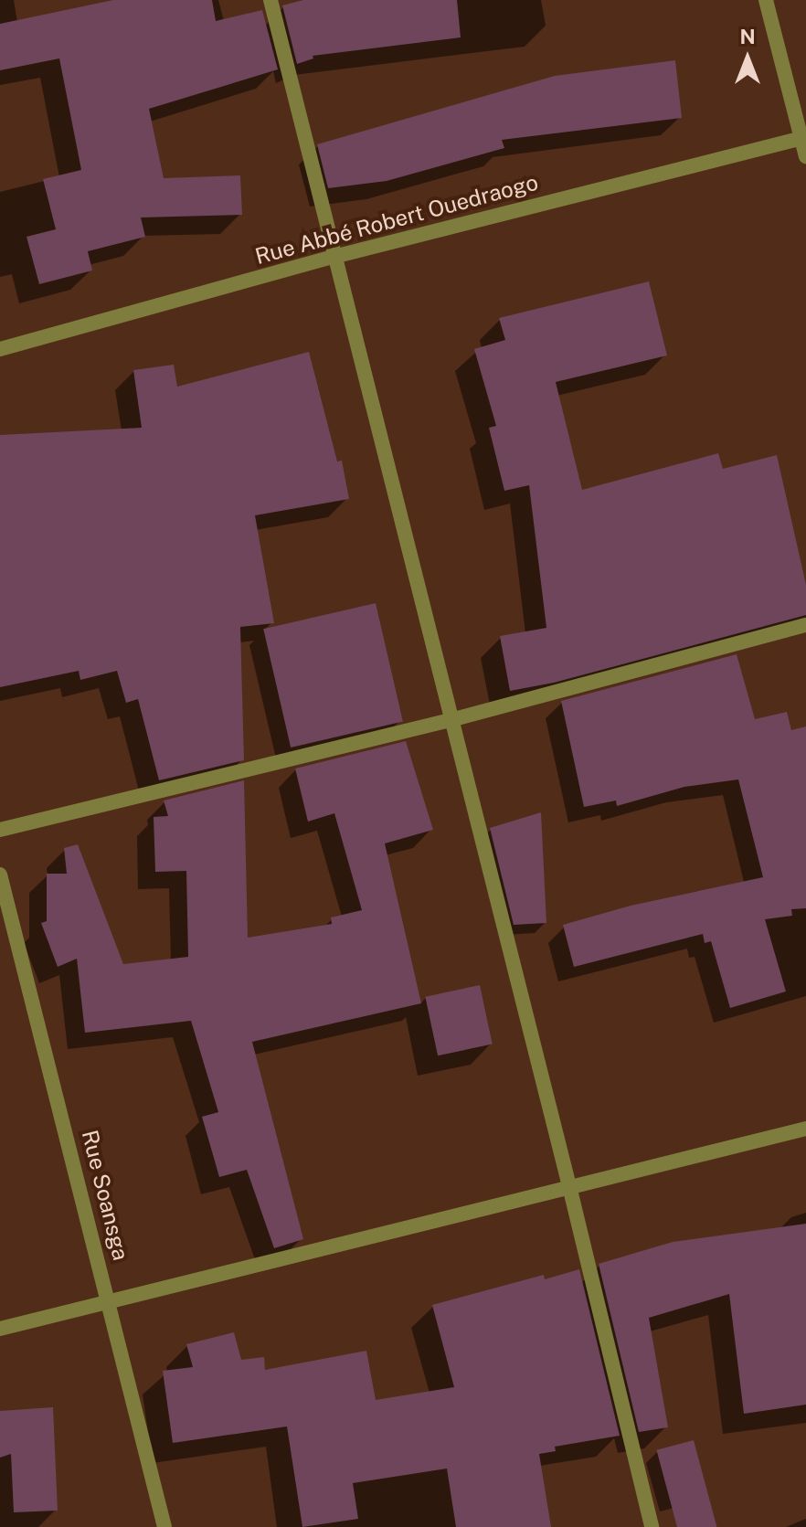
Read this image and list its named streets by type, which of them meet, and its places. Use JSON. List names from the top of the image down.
{
  "streets": {
    "street": ["Rue Abbé Robert Ouedraogo", "Rue Soansga"]
  },
  "north": "top"
}
